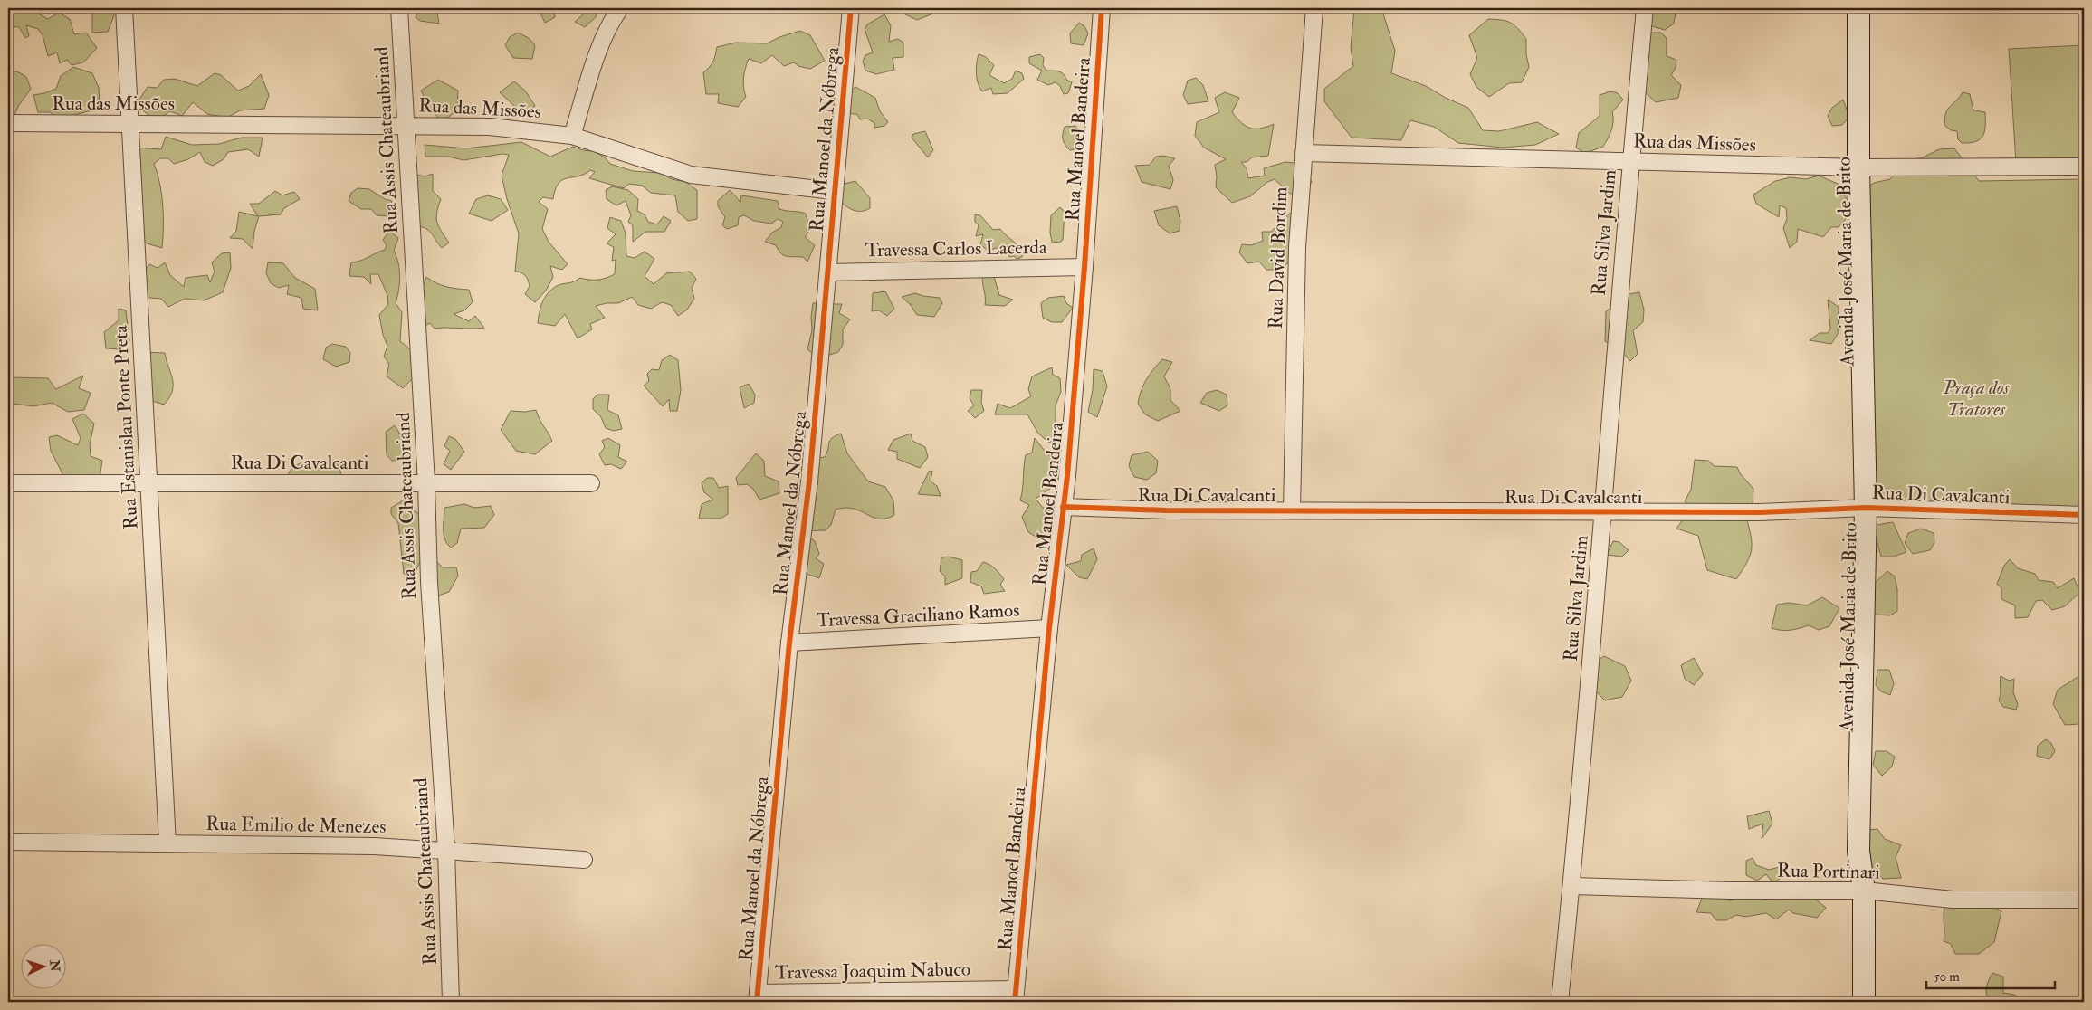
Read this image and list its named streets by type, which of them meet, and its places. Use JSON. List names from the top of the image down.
{
  "streets": {
    "main road": ["Avenida José Maria de Brito"],
    "street": [
      "Rua das Missões",
      "Rua Manoel da Nóbrega",
      "Rua Manoel Bandeira",
      "Rua Assis Chateaubriand",
      "Rua Silva Jardim",
      "Travessa Carlos Lacerda",
      "Rua David Bordim",
      "Rua Estanislau Ponte Preta",
      "Rua Di Cavalcanti",
      "Travessa Graciliano Ramos",
      "Rua Emilio de Menezes",
      "Rua Portinari",
      "Travessa Joaquim Nabuco"
    ]
  },
  "crossings": [
    ["Rua das Missões", "Rua Manoel da Nóbrega"],
    ["Rua das Missões", "Rua Assis Chateaubriand"],
    ["Rua das Missões", "Rua Silva Jardim"],
    ["Rua das Missões", "Rua David Bordim"],
    ["Rua das Missões", "Avenida José Maria de Brito"],
    ["Rua das Missões", "Rua Estanislau Ponte Preta"],
    ["Rua Manoel da Nóbrega", "Travessa Carlos Lacerda"],
    ["Rua Manoel da Nóbrega", "Travessa Graciliano Ramos"],
    ["Rua Manoel da Nóbrega", "Travessa Joaquim Nabuco"],
    ["Rua Manoel Bandeira", "Travessa Carlos Lacerda"],
    ["Rua Manoel Bandeira", "Rua Di Cavalcanti"],
    ["Rua Manoel Bandeira", "Travessa Graciliano Ramos"],
    ["Rua Manoel Bandeira", "Travessa Joaquim Nabuco"],
    ["Rua Assis Chateaubriand", "Rua Di Cavalcanti"],
    ["Rua Assis Chateaubriand", "Rua Emilio de Menezes"],
    ["Rua Silva Jardim", "Rua Di Cavalcanti"],
    ["Rua Silva Jardim", "Rua Portinari"],
    ["Rua David Bordim", "Rua Di Cavalcanti"],
    ["Avenida José Maria de Brito", "Rua Di Cavalcanti"],
    ["Avenida José Maria de Brito", "Rua Portinari"],
    ["Rua Estanislau Ponte Preta", "Rua Di Cavalcanti"],
    ["Rua Estanislau Ponte Preta", "Rua Emilio de Menezes"]
  ],
  "parks": ["Praça dos Tratores"],
  "scale_bar": "50 m",
  "north": "right"
}
